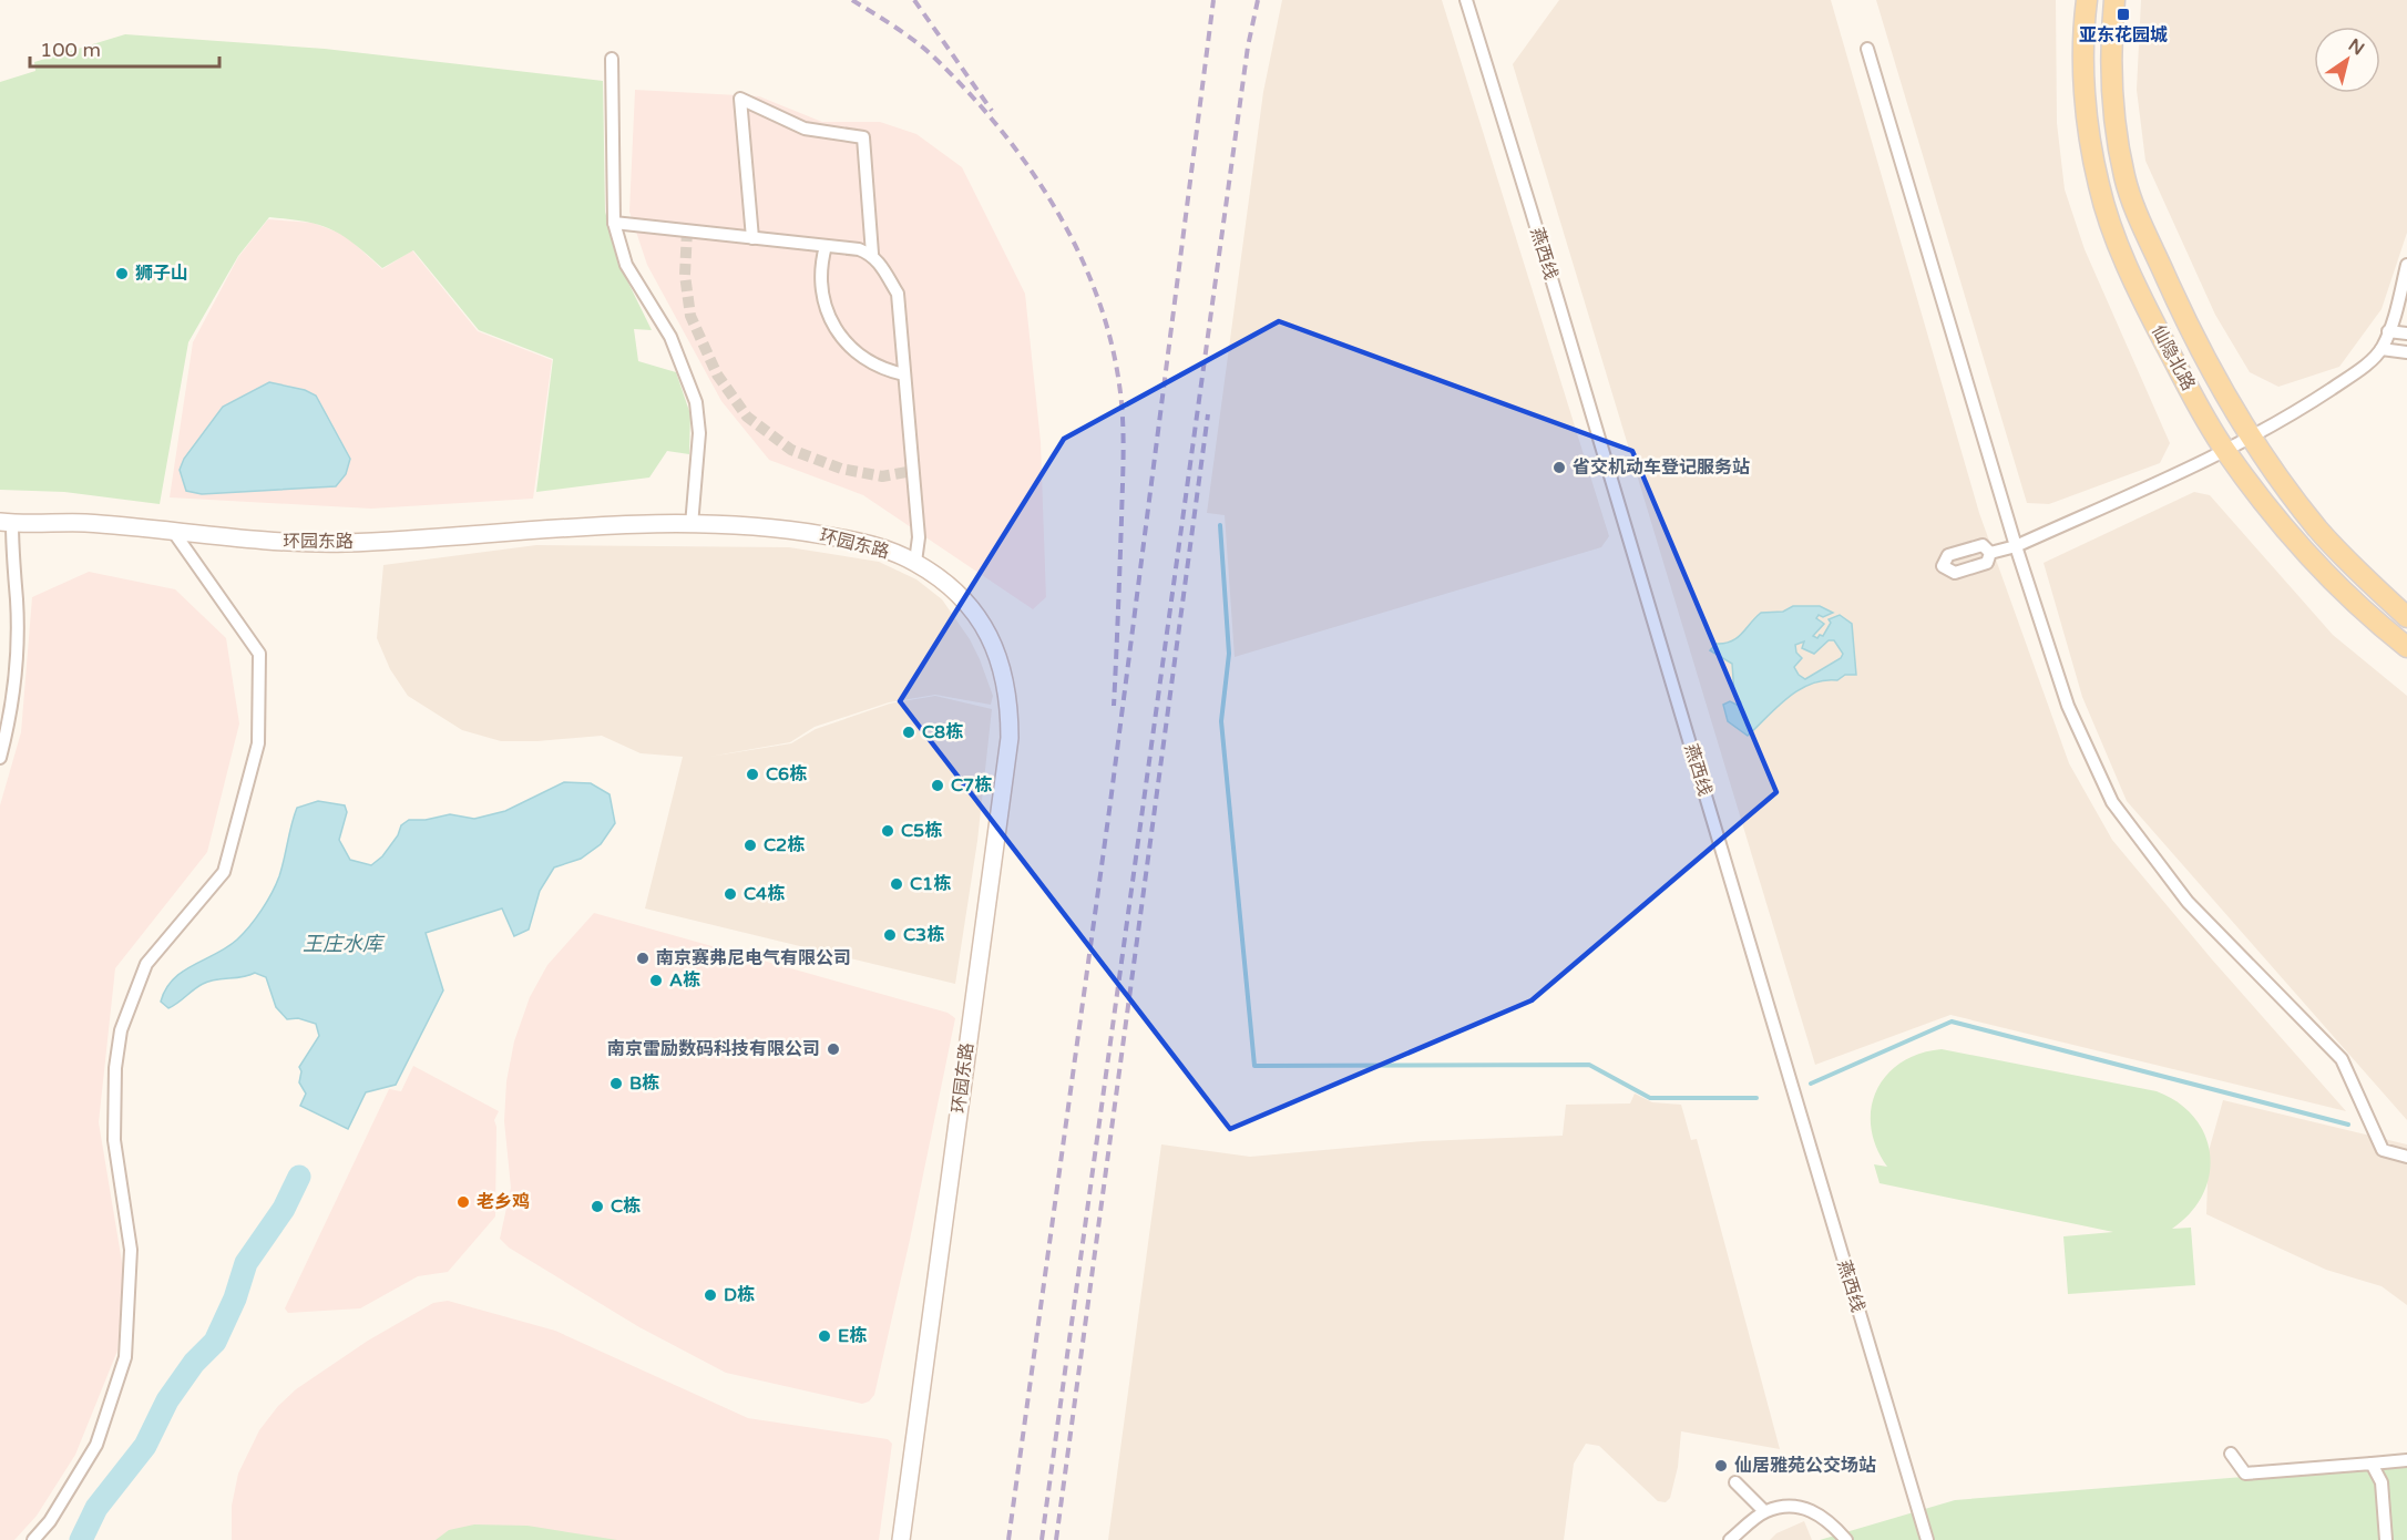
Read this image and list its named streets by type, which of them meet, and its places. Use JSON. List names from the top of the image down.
{
  "streets": {
    "main road": ["仙隐北路"],
    "street": ["燕西线", "环园东路"]
  },
  "water": ["王庄水库"],
  "places": {
    "transit": ["亚东花园城"],
    "other": [
      "狮子山",
      "省交机动车登记服务站",
      "C8栋",
      "C6栋",
      "C7栋",
      "C5栋",
      "C2栋",
      "C1栋",
      "C4栋",
      "C3栋",
      "南京赛弗尼电气有限公司",
      "A栋",
      "南京雷励数码科技有限公司",
      "B栋",
      "老乡鸡",
      "C栋",
      "D栋",
      "E栋",
      "仙居雅苑公交场站"
    ]
  },
  "scale_bar": "100 m",
  "north": "top right"
}
